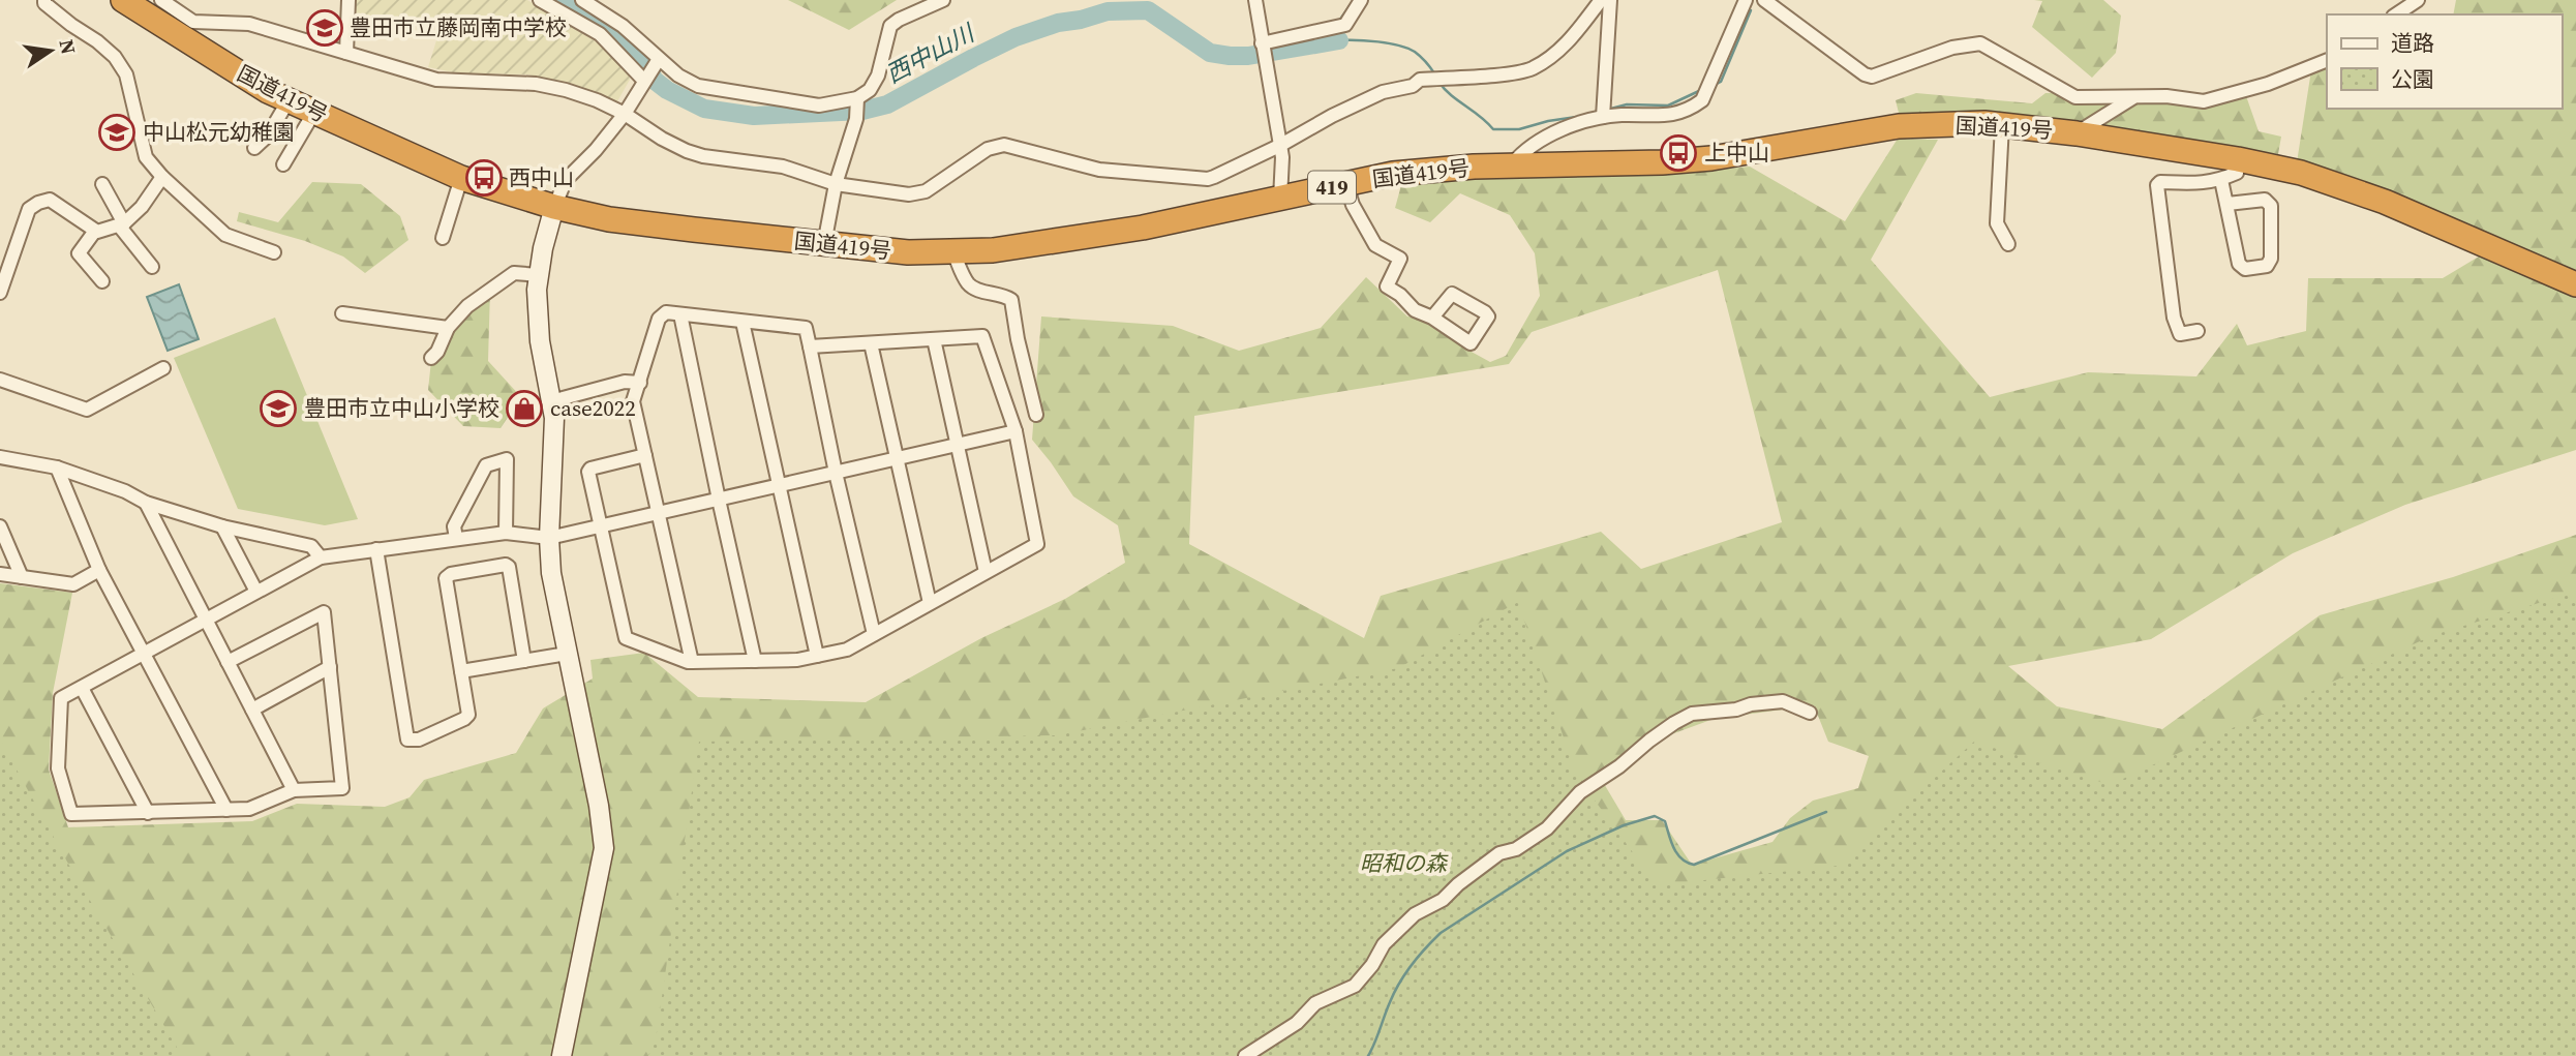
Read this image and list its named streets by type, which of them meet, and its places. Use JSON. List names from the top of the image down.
{
  "streets": {
    "highway": ["国道419号", "419"]
  },
  "water": ["西中山川"],
  "parks": ["昭和の森"],
  "places": {
    "school or university": ["豊田市立藤岡南中学校", "中山松元幼稚園", "豊田市立中山小学校"],
    "bus stop": ["上中山", "西中山"],
    "shop": ["case2022"]
  },
  "legend": ["道路", "公園"],
  "north": "right"
}
